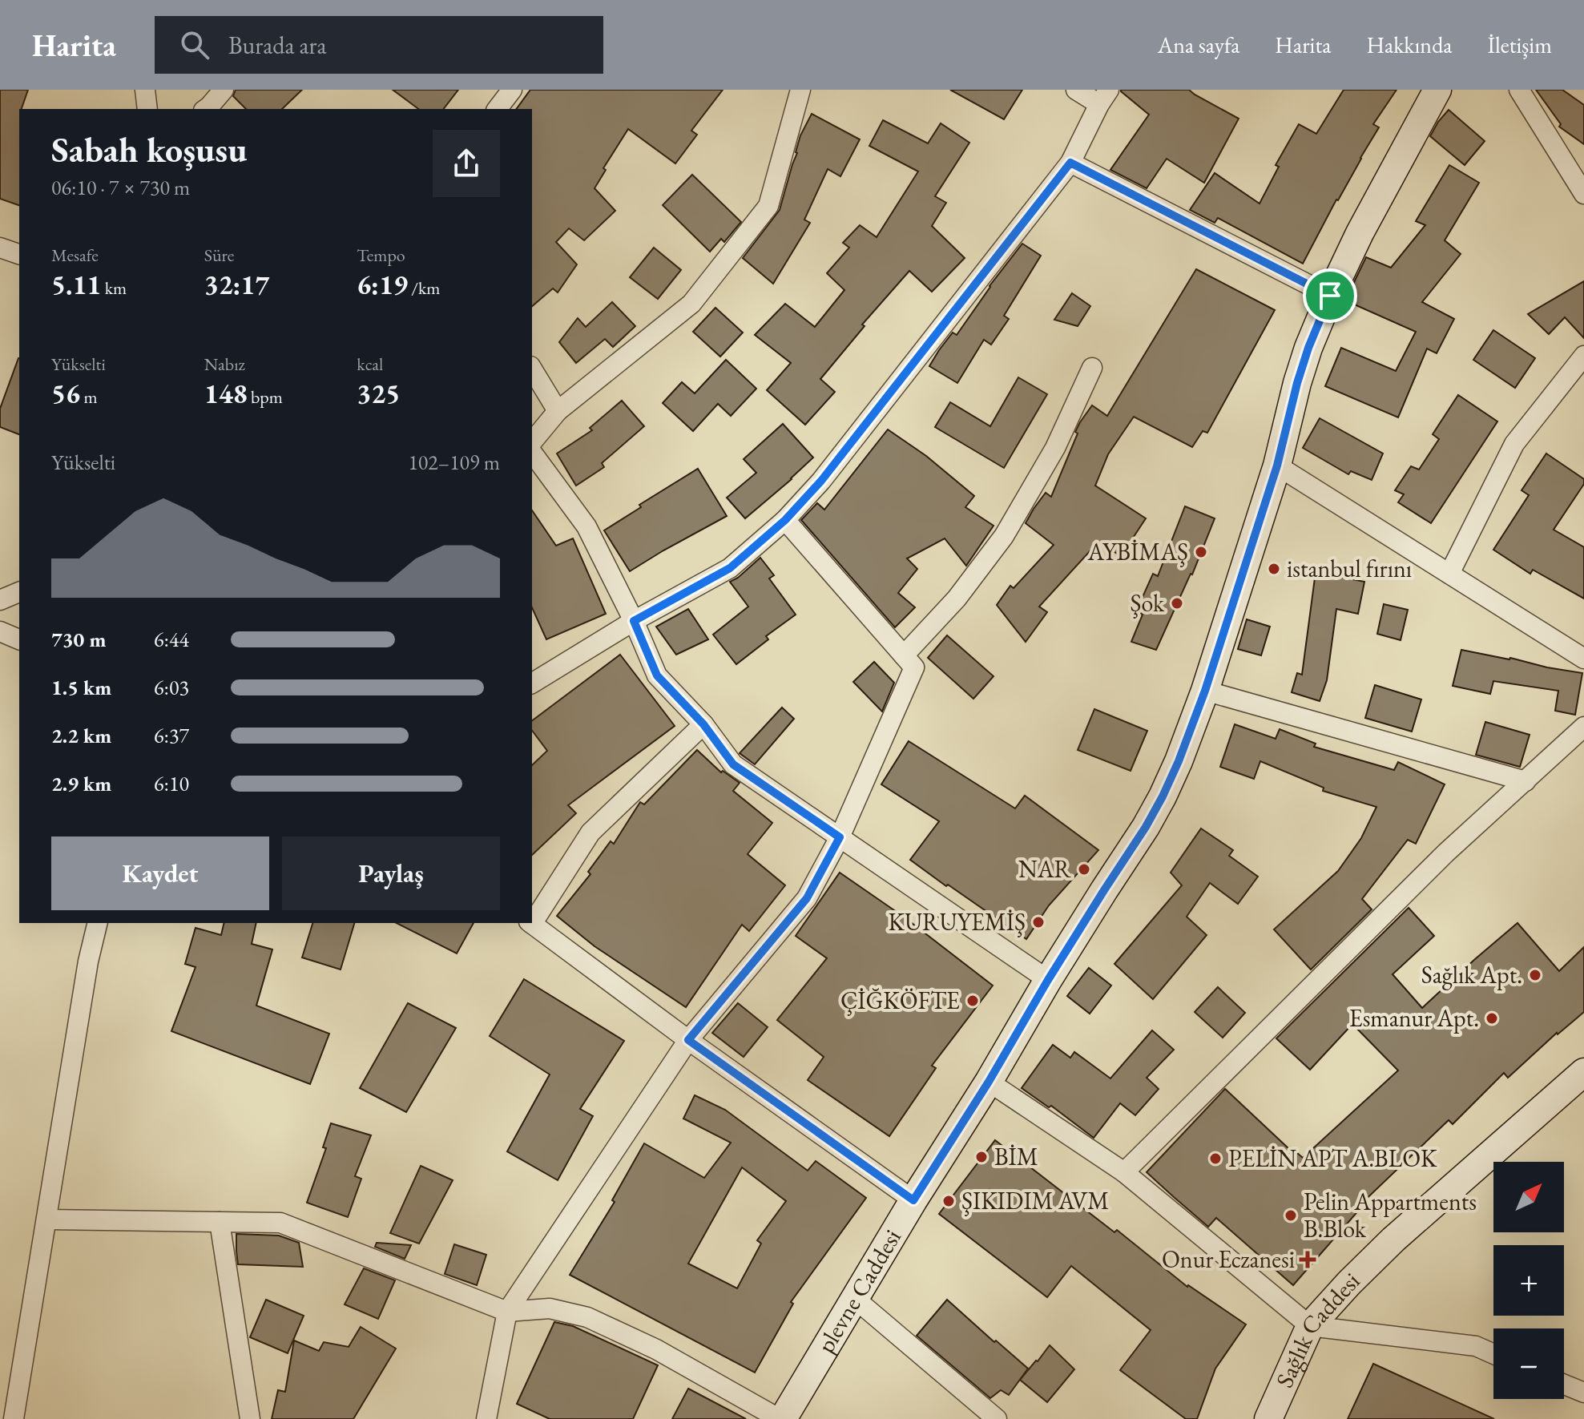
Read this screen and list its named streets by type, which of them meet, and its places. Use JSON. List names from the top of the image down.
{
  "streets": {
    "street": ["plevne Caddesi", "Sağlık Caddesi"]
  },
  "places": {
    "other": [
      "AYBİMAŞ",
      "istanbul fırını",
      "Şok",
      "NAR",
      "KURUYEMİŞ",
      "Sağlık Apt.",
      "ÇİĞKÖFTE",
      "Esmanur Apt.",
      "BİM",
      "PELİN APT A.BLOK",
      "ŞIKIDIM AVM",
      "Pelin Appartments B.Blok"
    ],
    "health": ["Onur Eczanesi"]
  },
  "north": "top right",
  "page": {
    "header": "Harita",
    "search": "Burada ara",
    "nav": [
      "Ana sayfa",
      "Harita",
      "Hakkında",
      "İletişim"
    ],
    "heading": ["Sabah koşusu", "06:10 · 7 × 730 m"],
    "stats": [
      ["Mesafe", "5.11 km"],
      ["Süre", "32:17"],
      ["Tempo", "6:19 /km"],
      ["Yükselti", "56 m"],
      ["Nabız", "148 bpm"],
      ["kcal", "325"]
    ],
    "chart": ["Yükselti", "102–109 m"],
    "list": [
      {
        "name": "730 m",
        "note": "6:44"
      },
      {
        "name": "1.5 km",
        "note": "6:03"
      },
      {
        "name": "2.2 km",
        "note": "6:37"
      },
      {
        "name": "2.9 km",
        "note": "6:10"
      }
    ],
    "buttons": ["Kaydet", "Paylaş"],
    "map_buttons": ["+", "−"]
  }
}
